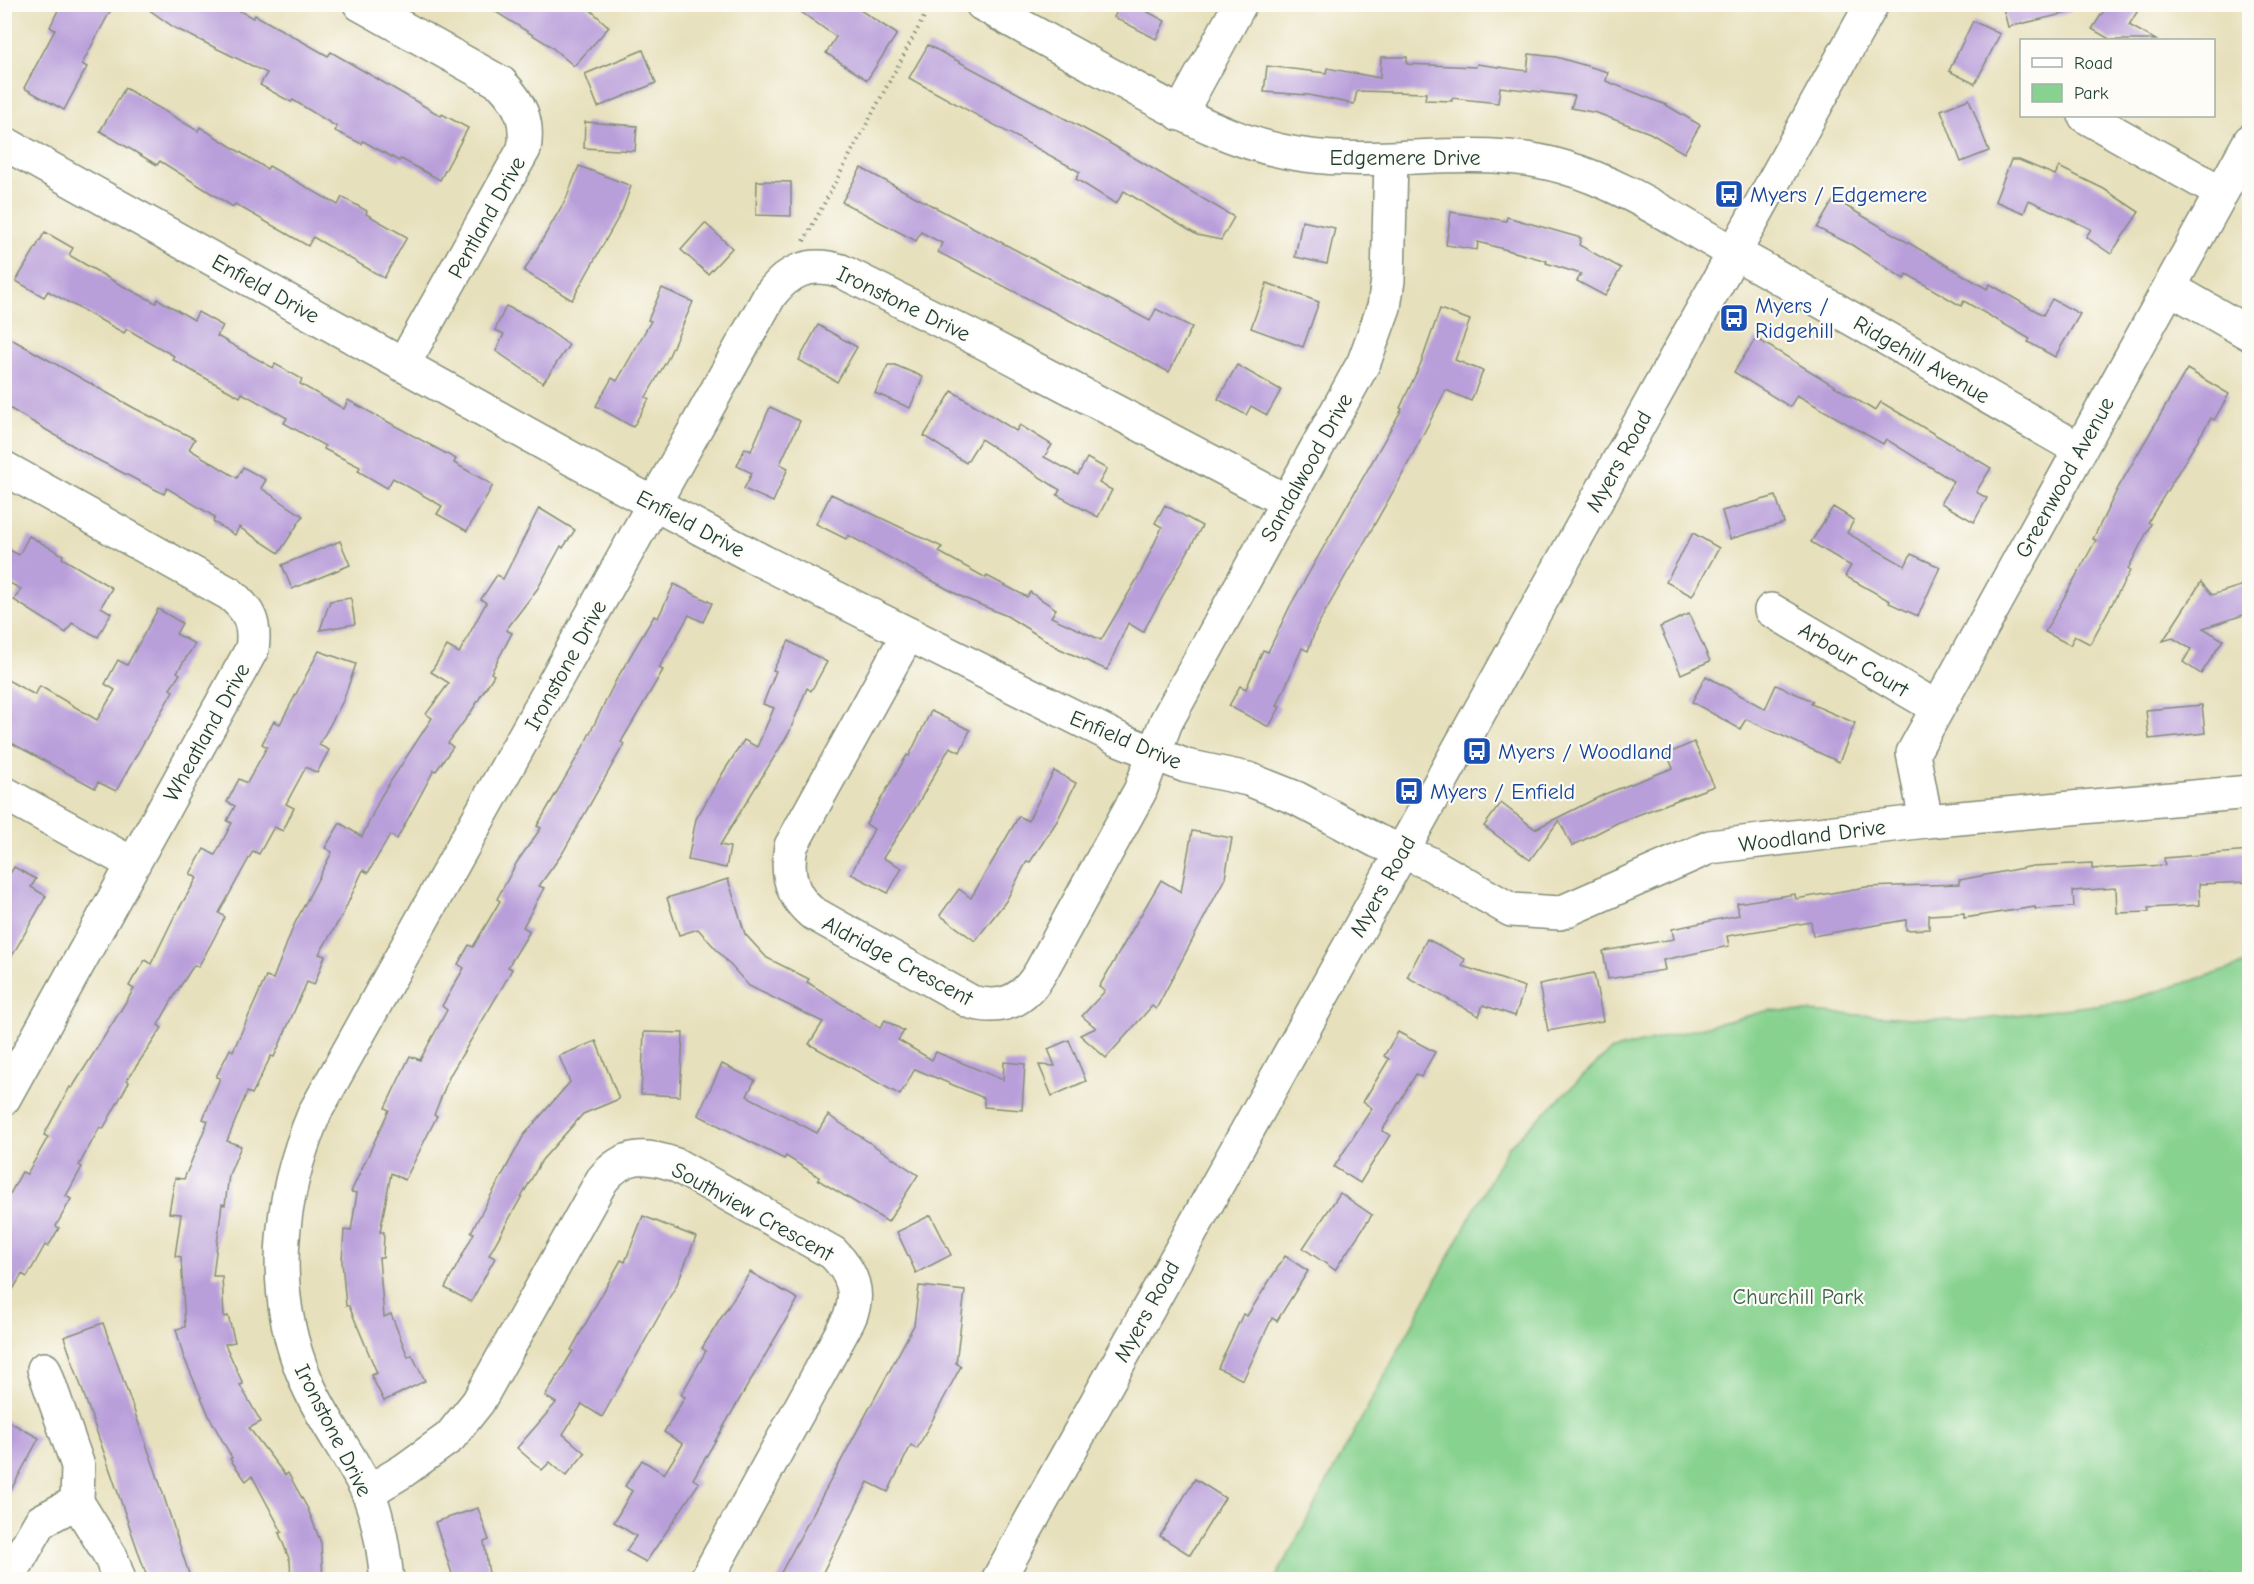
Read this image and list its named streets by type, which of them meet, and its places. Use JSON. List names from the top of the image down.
{
  "streets": {
    "street": [
      "Edgemere Drive",
      "Pentland Drive",
      "Enfield Drive",
      "Ironstone Drive",
      "Ridgehill Avenue",
      "Myers Road",
      "Sandalwood Drive",
      "Greenwood Avenue",
      "Arbour Court",
      "Wheatland Drive",
      "Woodland Drive",
      "Aldridge Crescent",
      "Southview Crescent"
    ]
  },
  "crossings": [
    ["Edgemere Drive", "Ridgehill Avenue"],
    ["Edgemere Drive", "Myers Road"],
    ["Edgemere Drive", "Sandalwood Drive"],
    ["Pentland Drive", "Enfield Drive"],
    ["Enfield Drive", "Ironstone Drive"],
    ["Enfield Drive", "Myers Road"],
    ["Enfield Drive", "Sandalwood Drive"],
    ["Enfield Drive", "Woodland Drive"],
    ["Enfield Drive", "Aldridge Crescent"],
    ["Ironstone Drive", "Sandalwood Drive"],
    ["Ironstone Drive", "Southview Crescent"],
    ["Ridgehill Avenue", "Myers Road"],
    ["Ridgehill Avenue", "Greenwood Avenue"],
    ["Myers Road", "Woodland Drive"],
    ["Sandalwood Drive", "Aldridge Crescent"],
    ["Greenwood Avenue", "Arbour Court"],
    ["Greenwood Avenue", "Woodland Drive"]
  ],
  "parks": ["Churchill Park"],
  "places": {
    "bus stop": [
      "Myers / Edgemere",
      "Myers / Ridgehill",
      "Myers / Woodland",
      "Myers / Enfield"
    ]
  },
  "legend": ["Road", "Park"]
}
